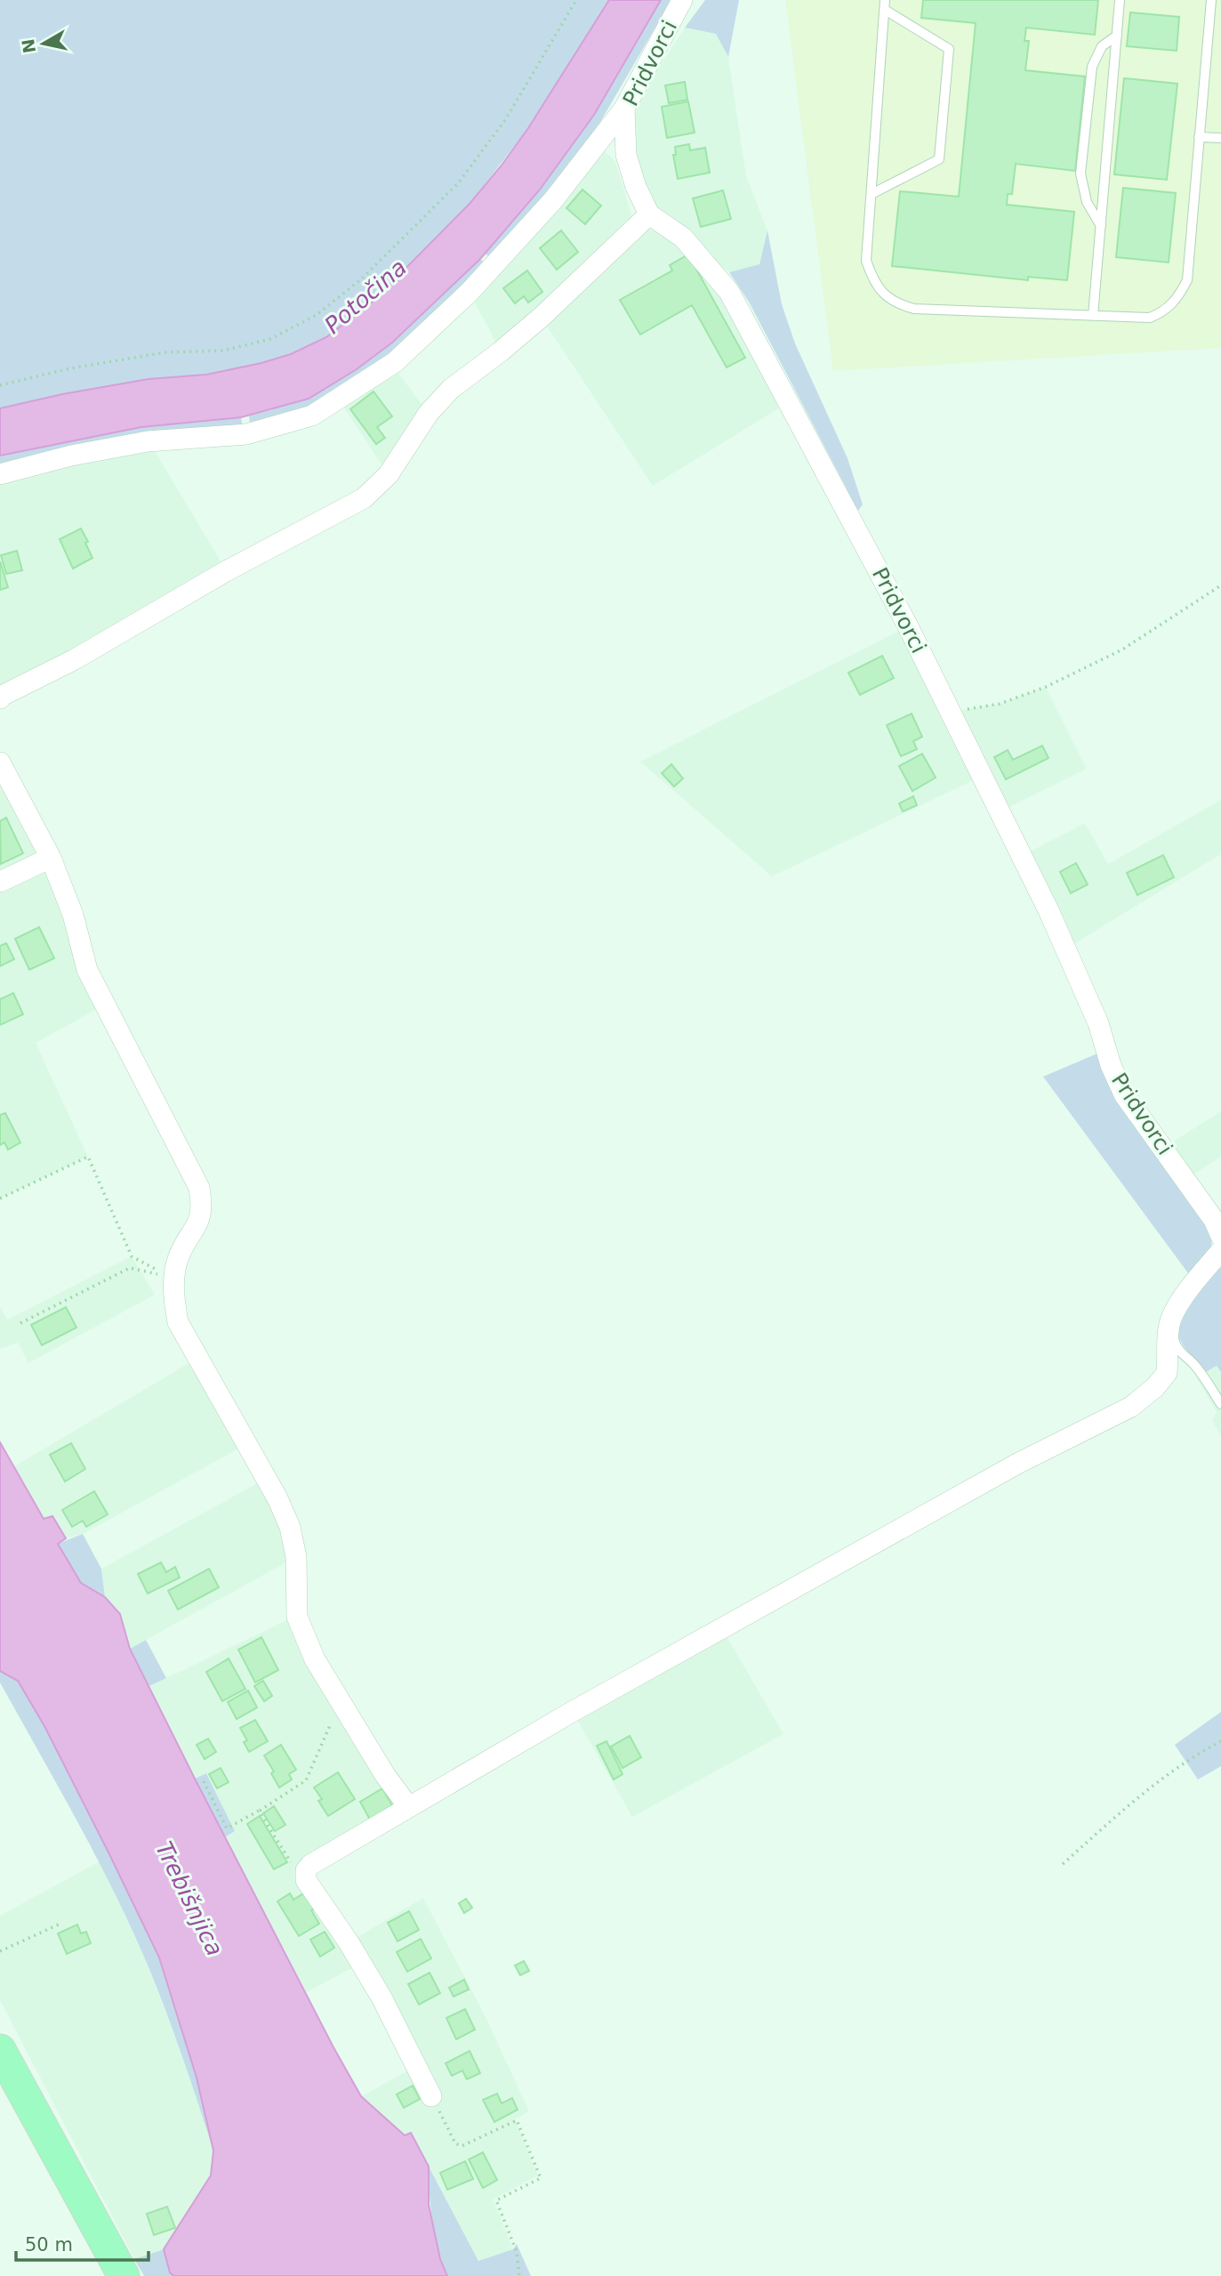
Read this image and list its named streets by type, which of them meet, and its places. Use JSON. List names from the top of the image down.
{
  "streets": {
    "street": ["Pridvorci"]
  },
  "water": ["Potočina", "Trebišnjica"],
  "scale_bar": "50 m",
  "north": "left"
}
